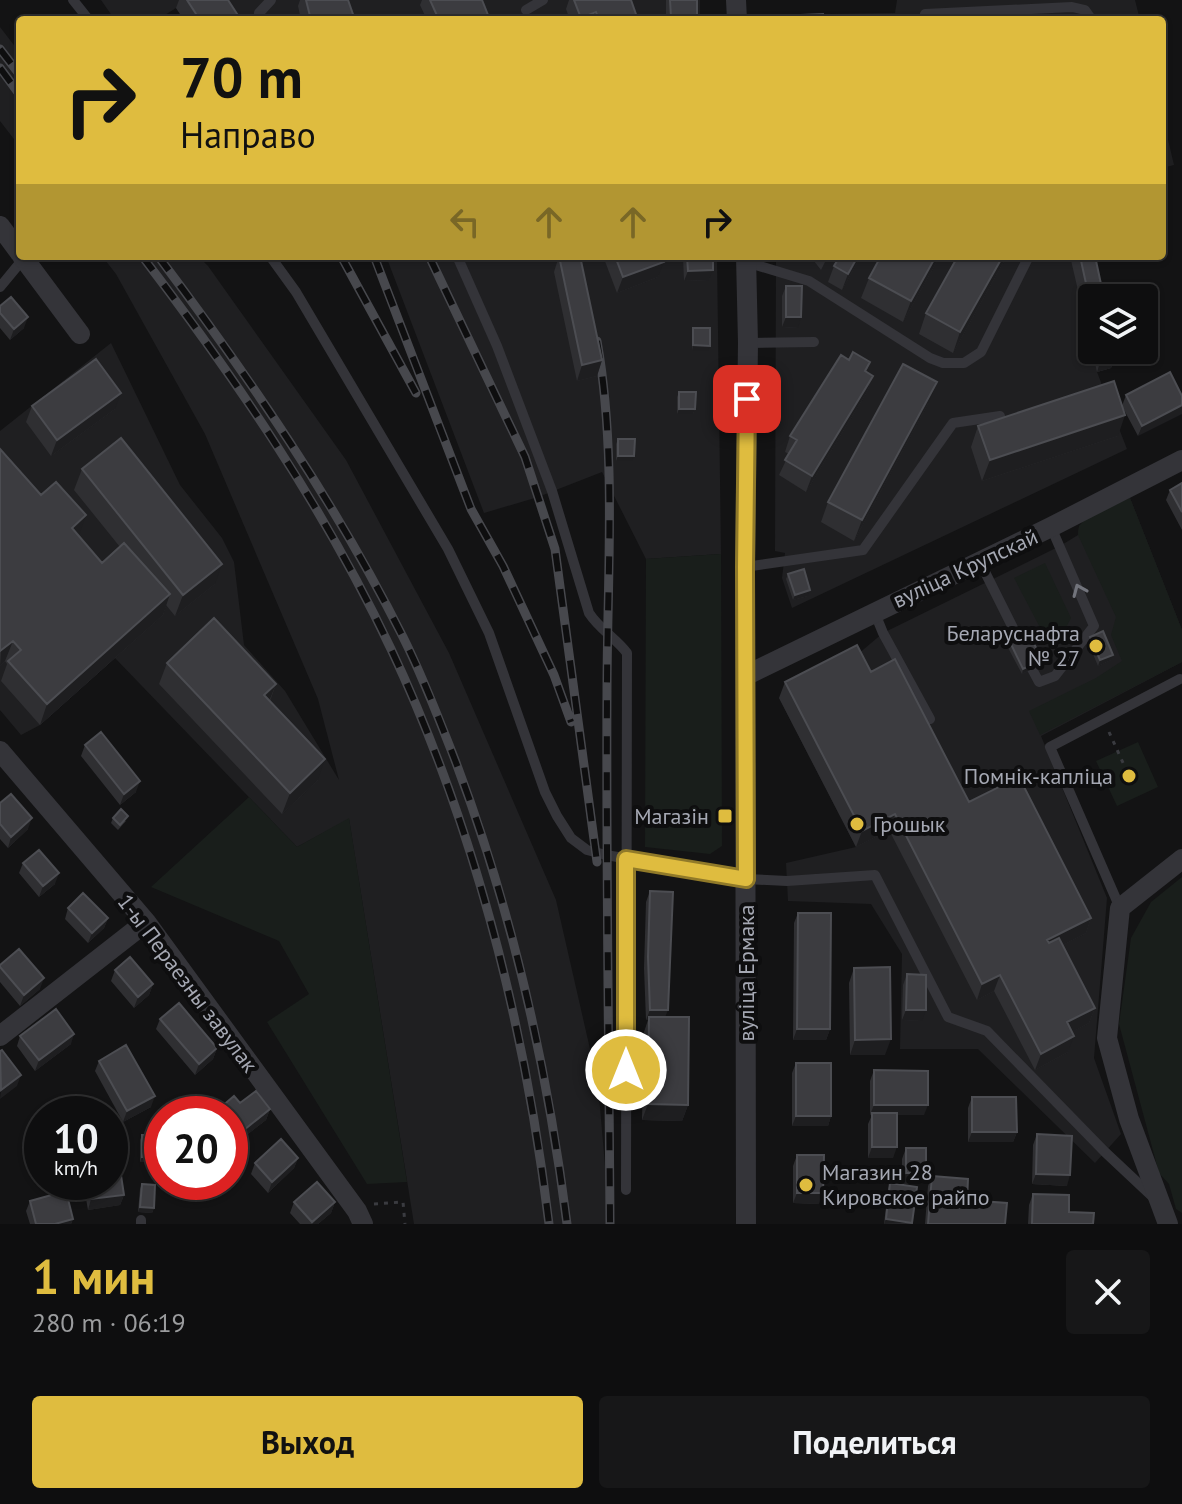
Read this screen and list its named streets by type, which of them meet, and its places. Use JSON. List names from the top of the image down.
{
  "streets": {
    "street": ["вуліца Крупскай", "вуліца Ермака", "1-ы Пераезны завулак"]
  },
  "crossings": [
    ["вуліца Крупскай", "вуліца Ермака"]
  ],
  "places": {
    "other": [
      "Беларуснафта № 27",
      "Помнік-капліца",
      "Грошык",
      "Магазин 28 Кировское райпо"
    ],
    "transit": ["Магазін"]
  },
  "page": {
    "turn": ["70 m", "Направо"],
    "speed": "10 km/h",
    "limit": "20",
    "heading": ["1 мин", "280 m · 06:19"],
    "buttons": ["Выход", "Поделиться"]
  }
}
